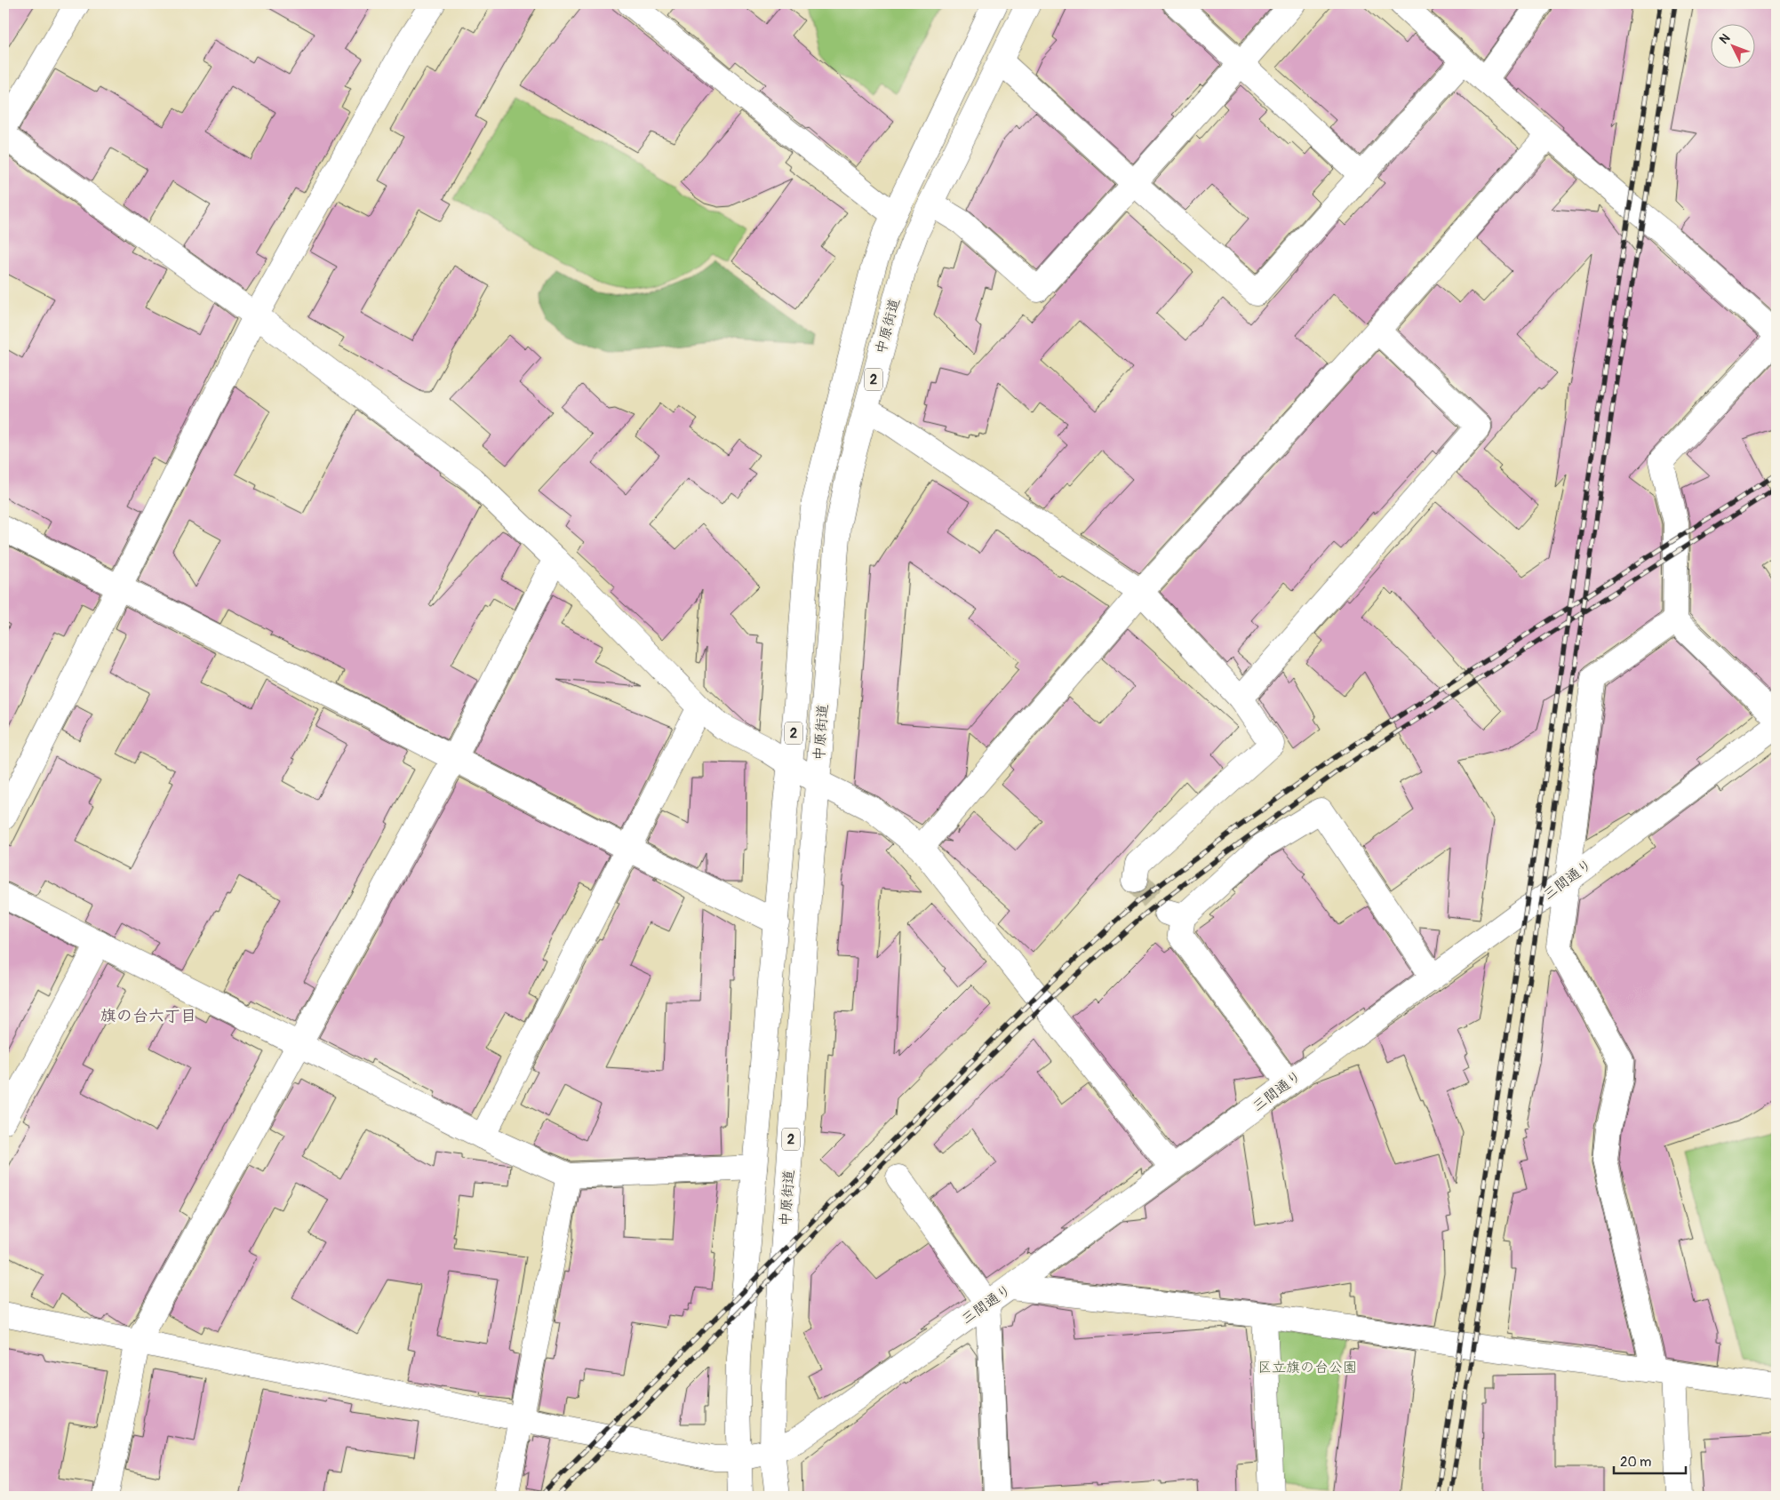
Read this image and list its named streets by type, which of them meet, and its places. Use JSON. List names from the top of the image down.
{
  "streets": {
    "street": ["中原街道", "2", "三間通り"]
  },
  "crossings": [
    ["中原街道", "三間通り"]
  ],
  "districts": ["旗の台六丁目"],
  "parks": ["区立旗の台公園"],
  "scale_bar": "20 m",
  "north": "top left"
}
